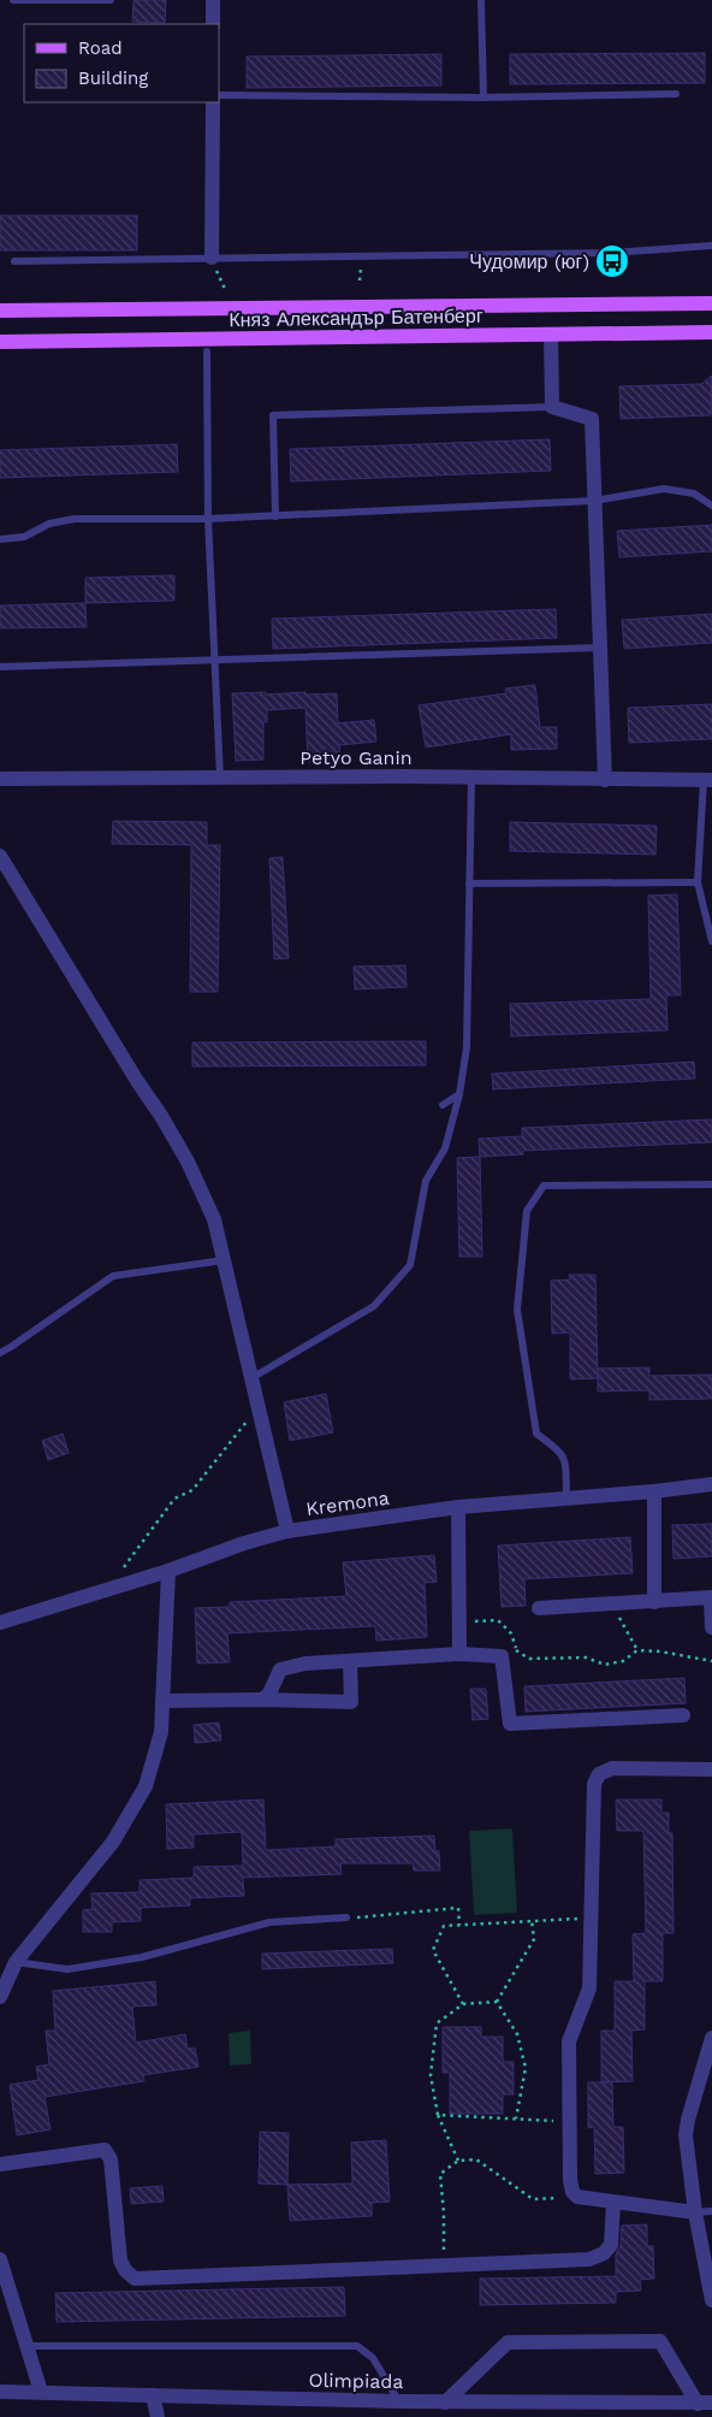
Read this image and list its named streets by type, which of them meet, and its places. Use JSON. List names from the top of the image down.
{
  "streets": {
    "main road": ["Княз Александър Батенберг"],
    "street": ["Petyo Ganin", "Kremona", "Olimpiada"]
  },
  "places": {
    "bus stop": ["Чудомир (юг)"]
  },
  "legend": ["Road", "Building"]
}
